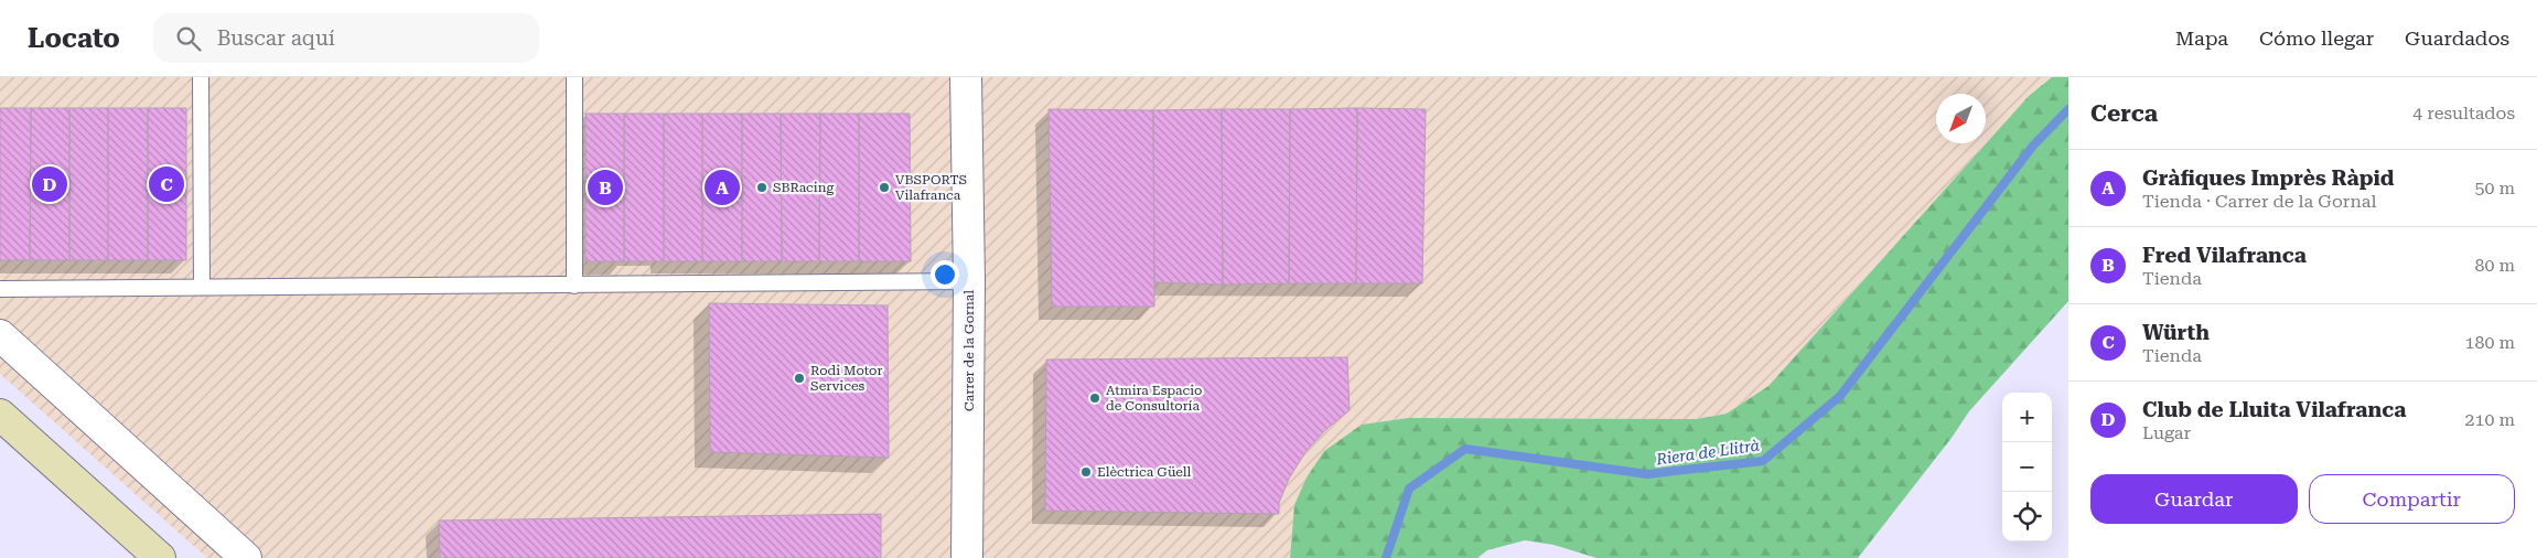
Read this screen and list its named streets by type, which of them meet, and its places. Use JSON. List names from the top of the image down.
{
  "streets": {
    "street": ["Carrer de la Gornal"]
  },
  "water": ["Riera de Llitrà"],
  "places": [
    "SBRacing",
    "VBSPORTS Vilafranca",
    "Rodi Motor Services",
    "Atmira Espacio de Consultoría",
    "Elèctrica Güell"
  ],
  "north": "bottom left",
  "page": {
    "header": "Locato",
    "search": "Buscar aquí",
    "nav": ["Mapa", "Cómo llegar", "Guardados"],
    "heading": ["Cerca", "4 resultados"],
    "list": [
      {
        "mark": "A",
        "name": "Gràfiques Imprès Ràpid",
        "note": "Tienda · Carrer de la Gornal",
        "value": "50 m"
      },
      {
        "mark": "B",
        "name": "Fred Vilafranca",
        "note": "Tienda",
        "value": "80 m"
      },
      {
        "mark": "C",
        "name": "Würth",
        "note": "Tienda",
        "value": "180 m"
      },
      {
        "mark": "D",
        "name": "Club de Lluita Vilafranca",
        "note": "Lugar",
        "value": "210 m"
      }
    ],
    "pins": [
      "C",
      "D",
      "A",
      "B"
    ],
    "map_buttons": ["+", "−"],
    "buttons": ["Guardar", "Compartir"]
  }
}
